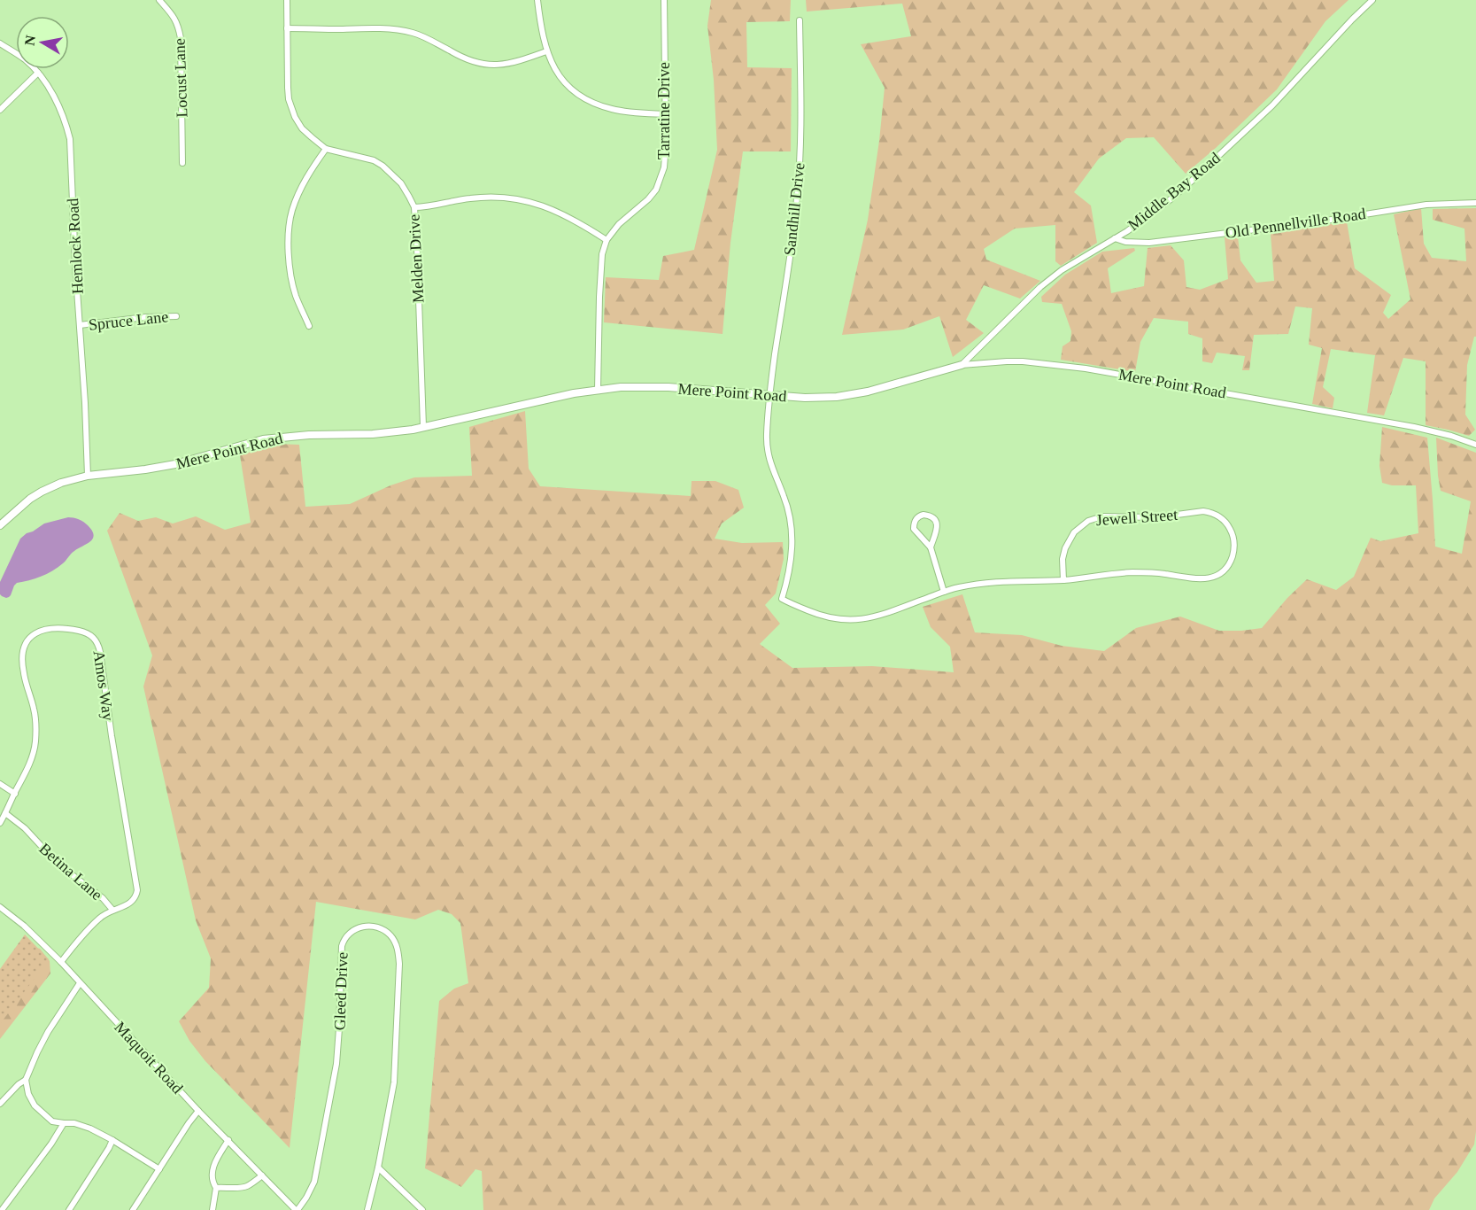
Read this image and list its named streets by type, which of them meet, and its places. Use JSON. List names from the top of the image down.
{
  "streets": {
    "street": [
      "Locust Lane",
      "Tarratine Drive",
      "Middle Bay Road",
      "Sandhill Drive",
      "Old Pennellville Road",
      "Hemlock Road",
      "Melden Drive",
      "Spruce Lane",
      "Mere Point Road",
      "Jewell Street",
      "Amos Way",
      "Betina Lane",
      "Gleed Drive",
      "Maquoit Road"
    ]
  },
  "crossings": [
    ["Tarratine Drive", "Mere Point Road"],
    ["Middle Bay Road", "Old Pennellville Road"],
    ["Middle Bay Road", "Mere Point Road"],
    ["Sandhill Drive", "Mere Point Road"],
    ["Sandhill Drive", "Jewell Street"],
    ["Hemlock Road", "Spruce Lane"],
    ["Hemlock Road", "Mere Point Road"],
    ["Melden Drive", "Mere Point Road"],
    ["Amos Way", "Betina Lane"],
    ["Amos Way", "Maquoit Road"],
    ["Gleed Drive", "Maquoit Road"]
  ],
  "north": "left"
}
